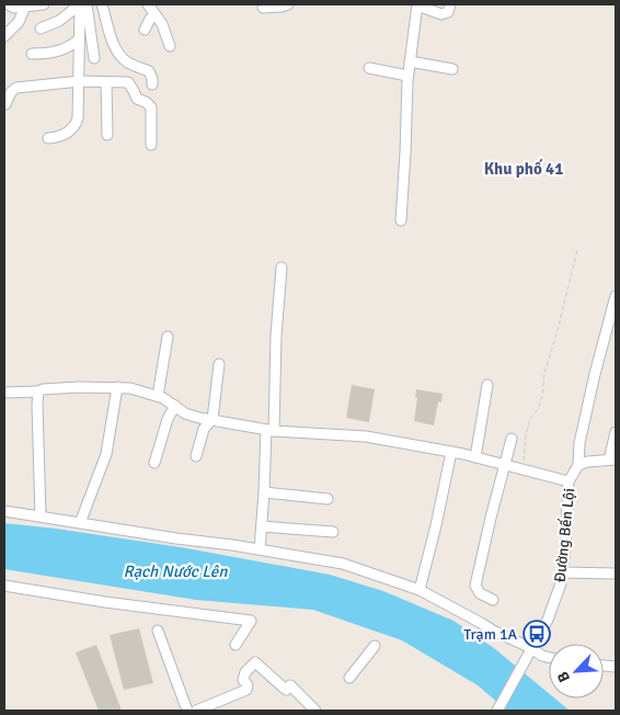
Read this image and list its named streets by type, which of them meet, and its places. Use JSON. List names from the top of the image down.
{
  "streets": {
    "street": ["Đường Bến Lội"]
  },
  "districts": ["Khu phố 41"],
  "water": ["Rạch Nước Lên"],
  "places": {
    "bus stop": ["Trạm 1A"]
  },
  "north": "bottom left"
}
